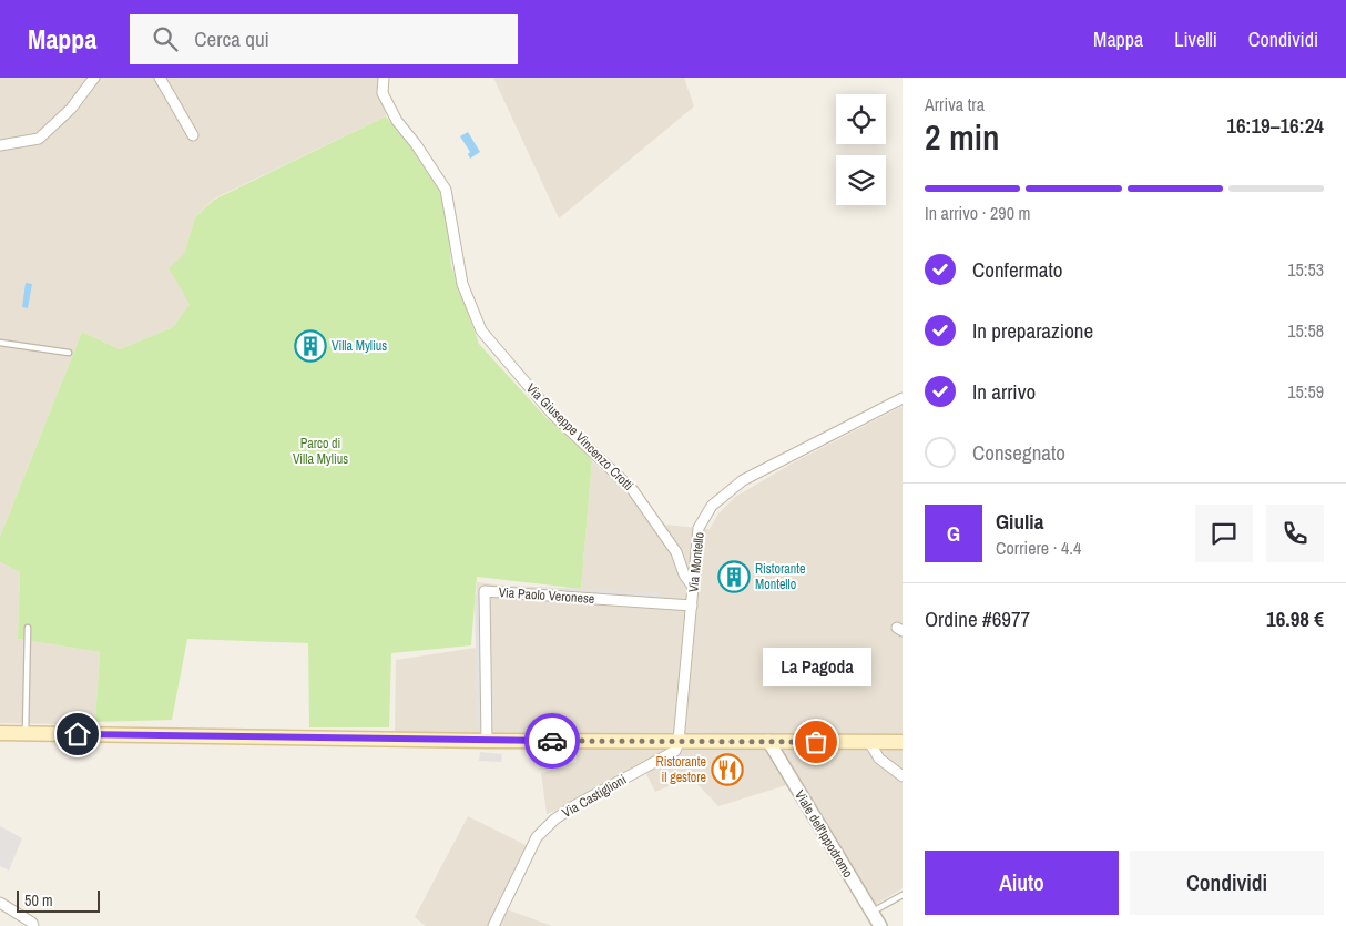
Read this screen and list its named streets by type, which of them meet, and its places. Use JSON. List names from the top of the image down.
{
  "streets": {
    "street": [
      "Via Giuseppe Vincenzo Crotti",
      "Via Montello",
      "Via Paolo Veronese",
      "Via Castiglioni",
      "Viale dell'Ippodromo"
    ]
  },
  "crossings": [
    ["Via Giuseppe Vincenzo Crotti", "Via Montello"],
    ["Via Montello", "Via Paolo Veronese"],
    ["Via Montello", "Via Castiglioni"]
  ],
  "parks": ["Parco di Villa Mylius"],
  "places": {
    "building": ["Villa Mylius", "Ristorante Montello"],
    "other": ["La Pagoda"],
    "restaurant": ["Ristorante il gestore"]
  },
  "scale_bar": "50 m",
  "page": {
    "header": "Mappa",
    "search": "Cerca qui",
    "nav": ["Mappa", "Livelli", "Condividi"],
    "heading": ["2 min", "Arriva tra", "16:19–16:24"],
    "panel": [
      "Giulia",
      "Corriere · 4.4",
      "Ordine #6977",
      "16.98 €"
    ],
    "bar": "In arrivo · 290 m",
    "list": [
      ["Confermato", "15:53"],
      ["In preparazione", "15:58"],
      ["In arrivo", "15:59"],
      "Consegnato"
    ],
    "round": "G",
    "bubble": "La Pagoda",
    "buttons": ["Aiuto", "Condividi"],
    "scale": "50 m"
  }
}
